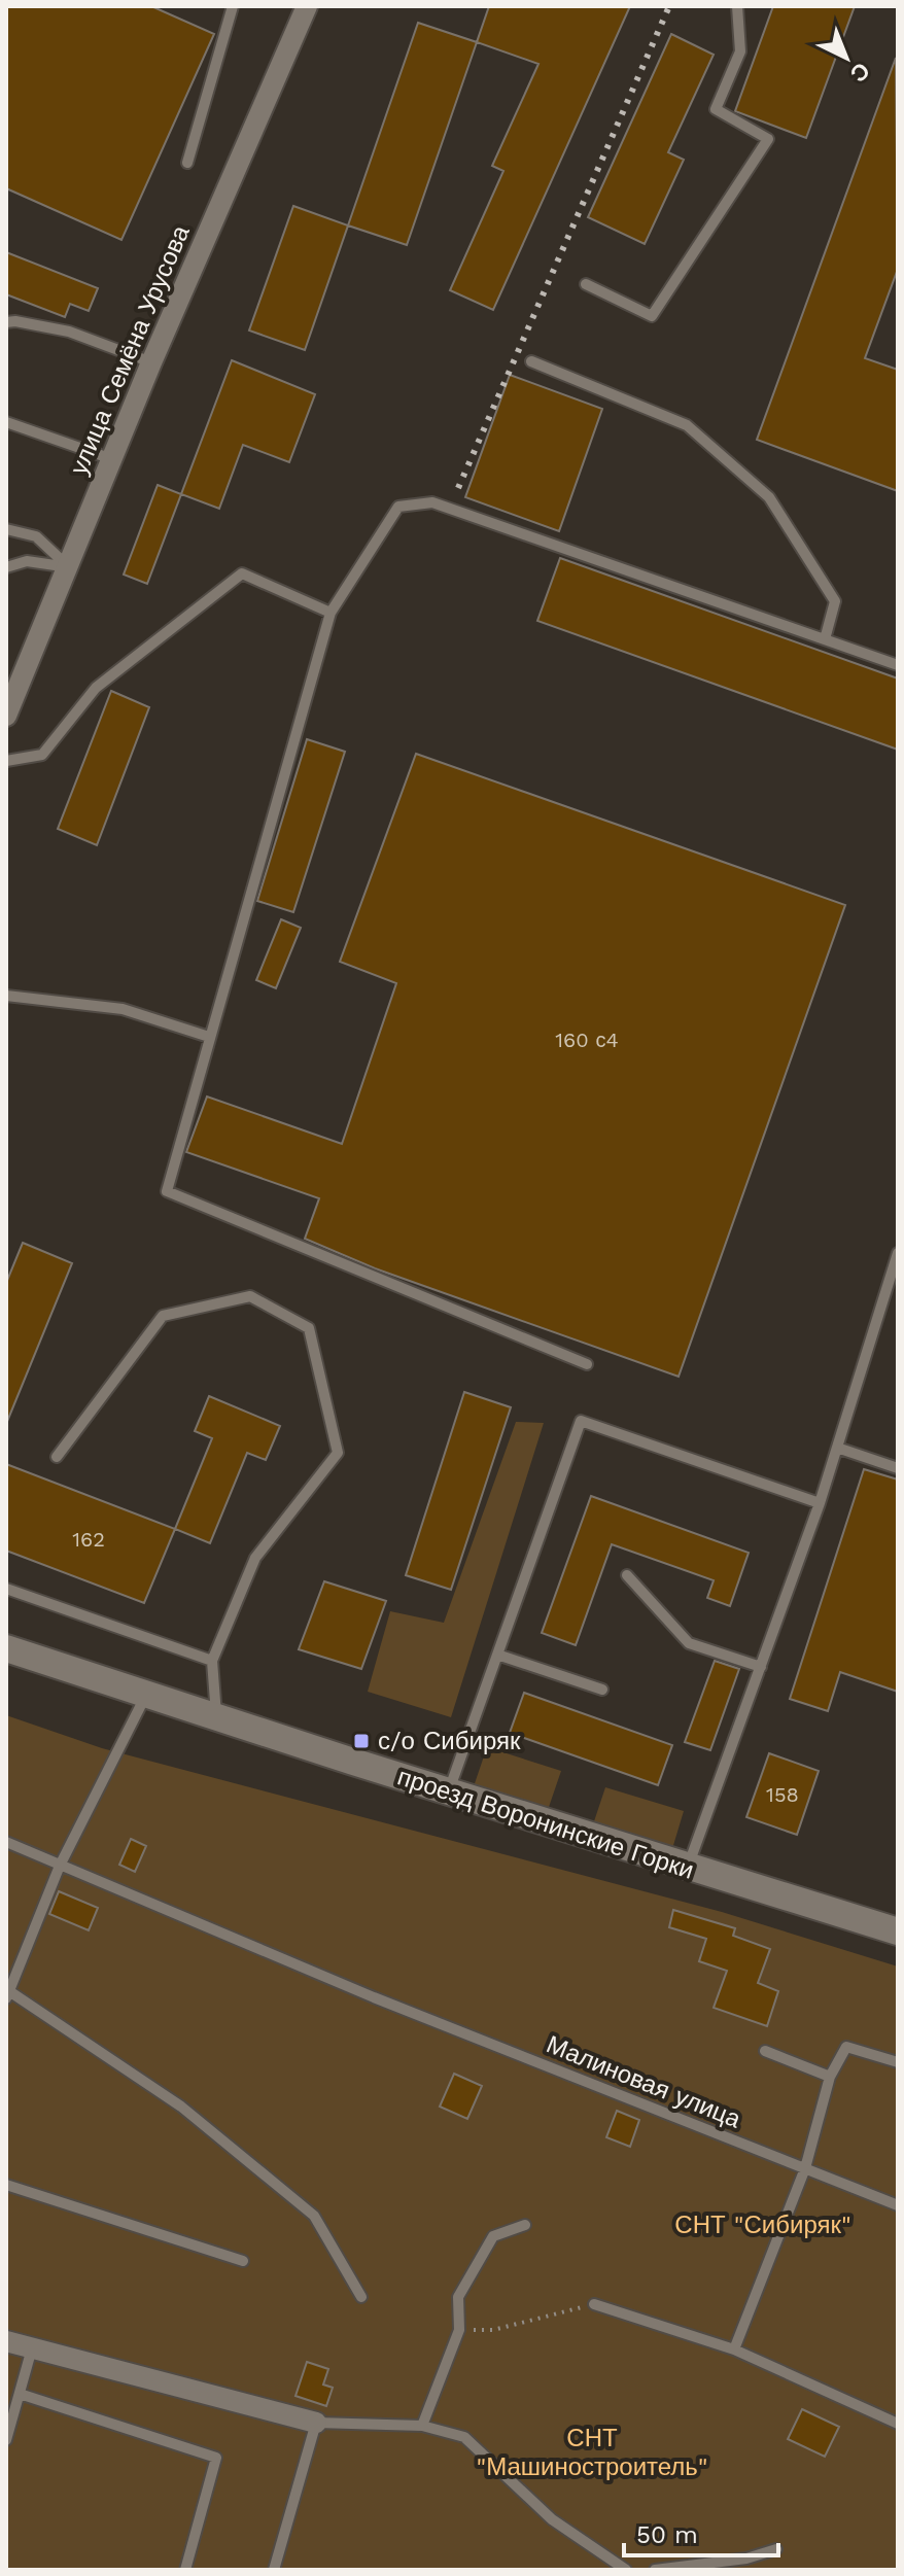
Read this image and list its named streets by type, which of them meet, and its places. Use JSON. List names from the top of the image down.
{
  "streets": {
    "street": ["улица Семёна Урусова", "проезд Воронинские Горки"],
    "lane": ["Малиновая улица"]
  },
  "parks": ["СНТ \"Сибиряк\"", "СНТ \"Машиностроитель\""],
  "places": {
    "transit": ["с/о Сибиряк"]
  },
  "house_numbers": ["160 с4", "162", "158"],
  "scale_bar": "50 m",
  "north": "bottom right"
}
